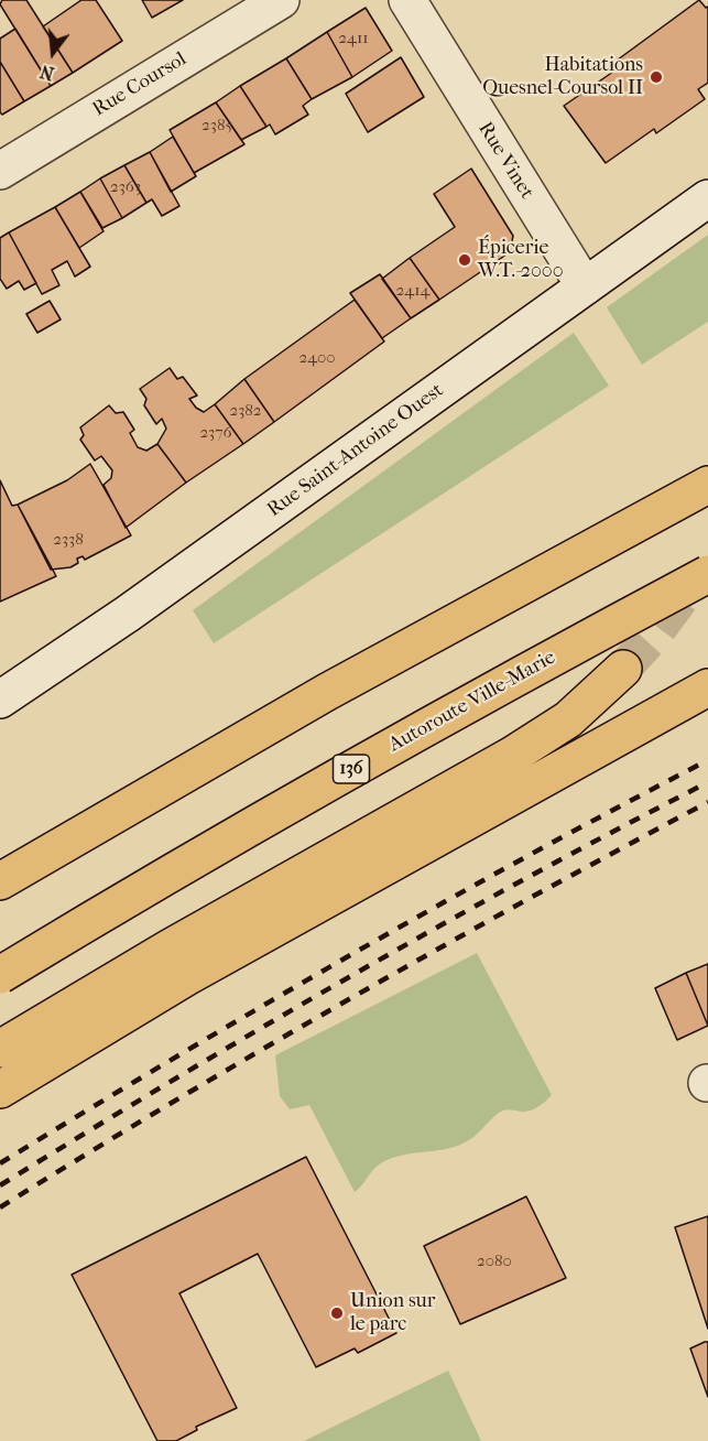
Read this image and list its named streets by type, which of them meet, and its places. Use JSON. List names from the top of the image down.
{
  "streets": {
    "highway": ["Autoroute Ville-Marie", "136"],
    "main road": ["Rue Coursol", "Rue Vinet", "Rue Saint-Antoine Ouest"]
  },
  "crossings": [
    ["Rue Vinet", "Rue Saint-Antoine Ouest"]
  ],
  "places": ["Habitations Quesnel-Coursol II", "Épicerie W.T.-2000", "Union sur le parc"],
  "house_numbers": [
    "2411",
    "2385",
    "2363",
    "2414",
    "2400",
    "2382",
    "2376",
    "2338",
    "2080"
  ],
  "north": "bottom"
}
